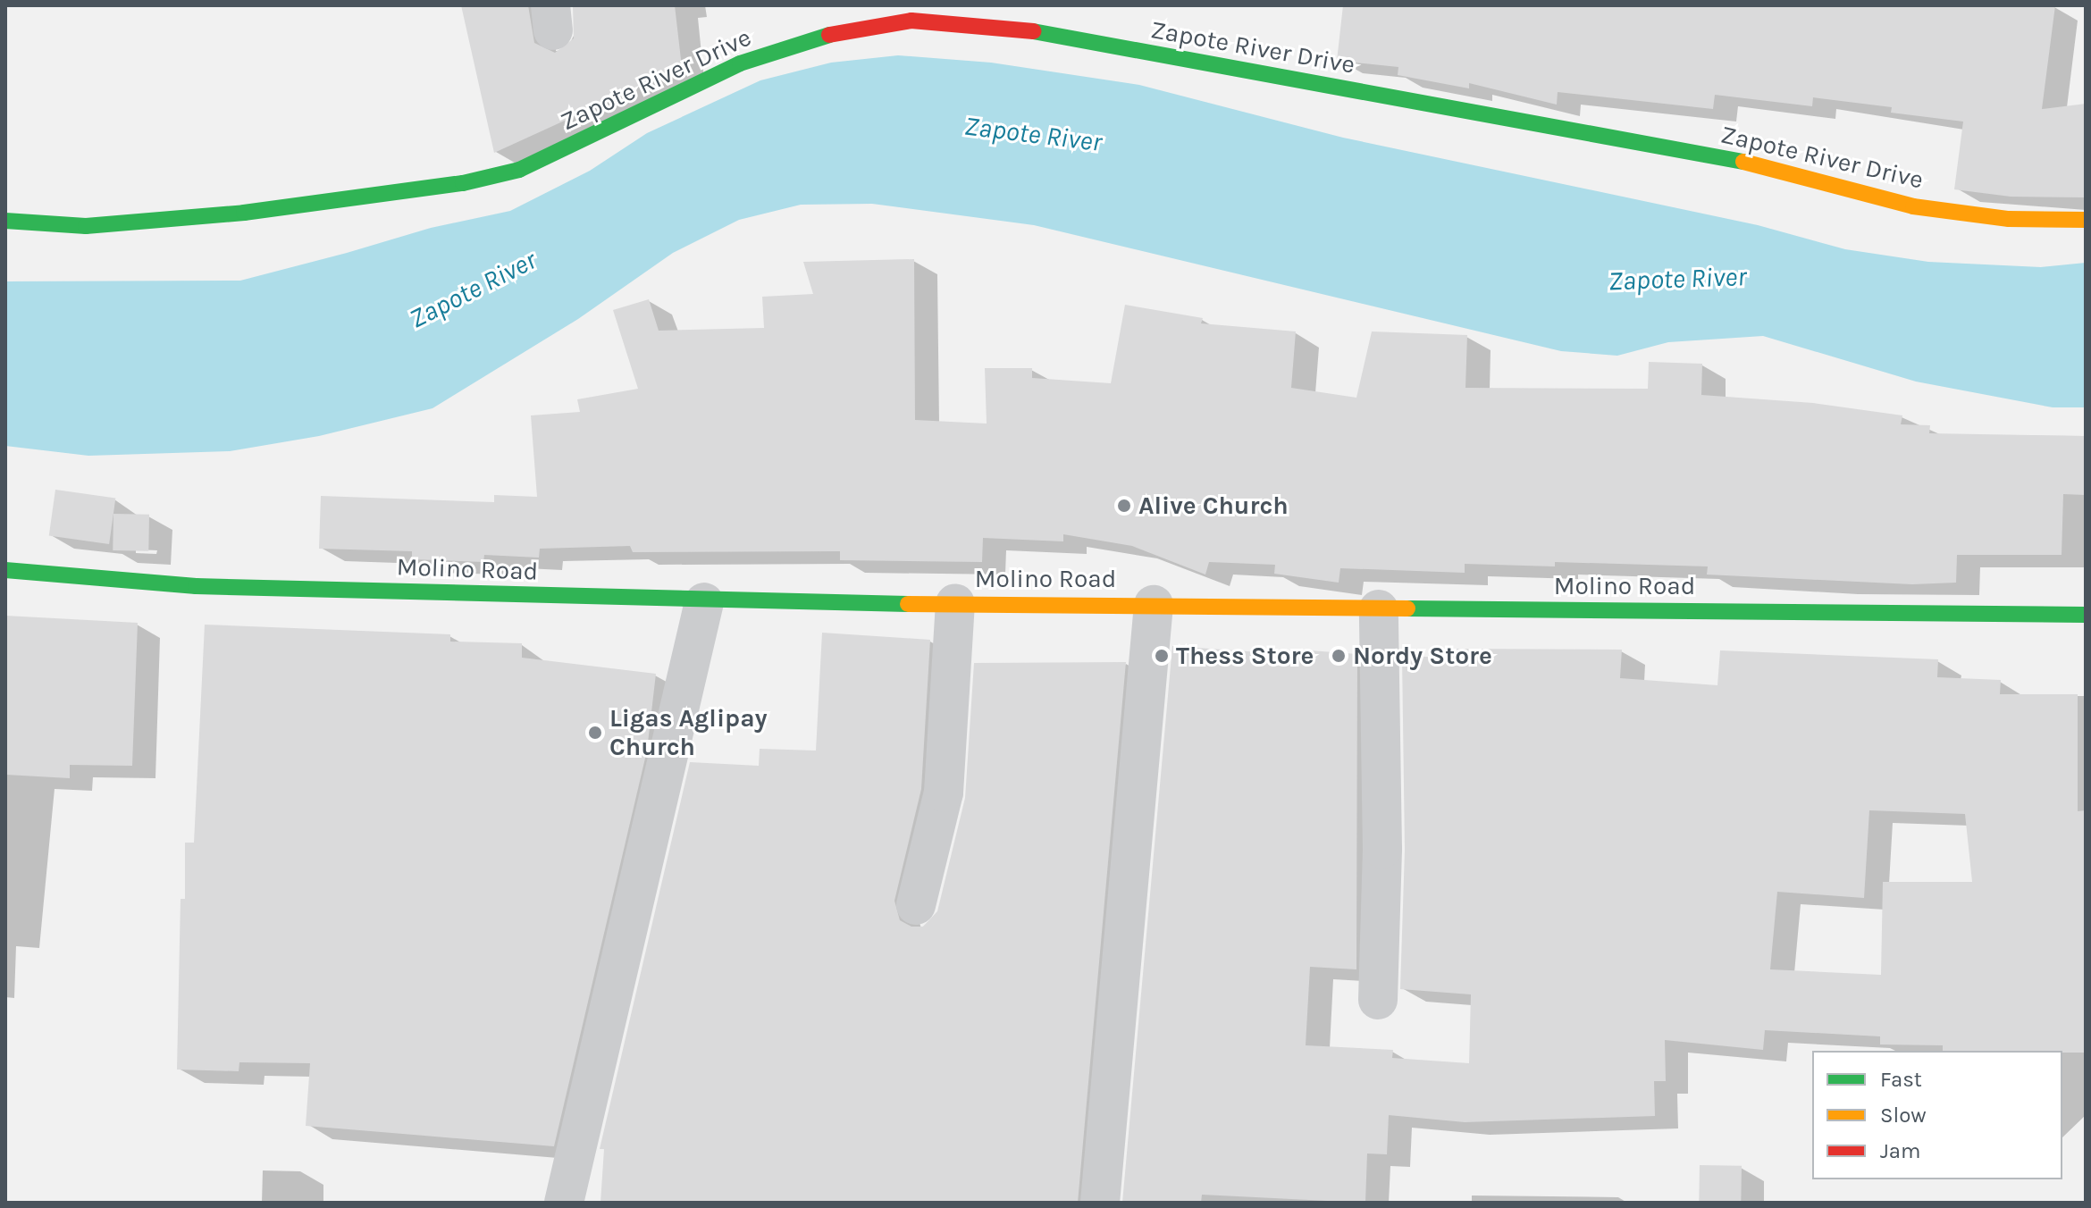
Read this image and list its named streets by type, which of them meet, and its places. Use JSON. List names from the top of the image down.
{
  "streets": {
    "main road": ["Zapote River Drive", "Molino Road"]
  },
  "water": ["Zapote River"],
  "places": [
    "Alive Church",
    "Thess Store",
    "Nordy Store",
    "Ligas Aglipay Church"
  ],
  "legend": ["Fast", "Slow", "Jam"]
}
